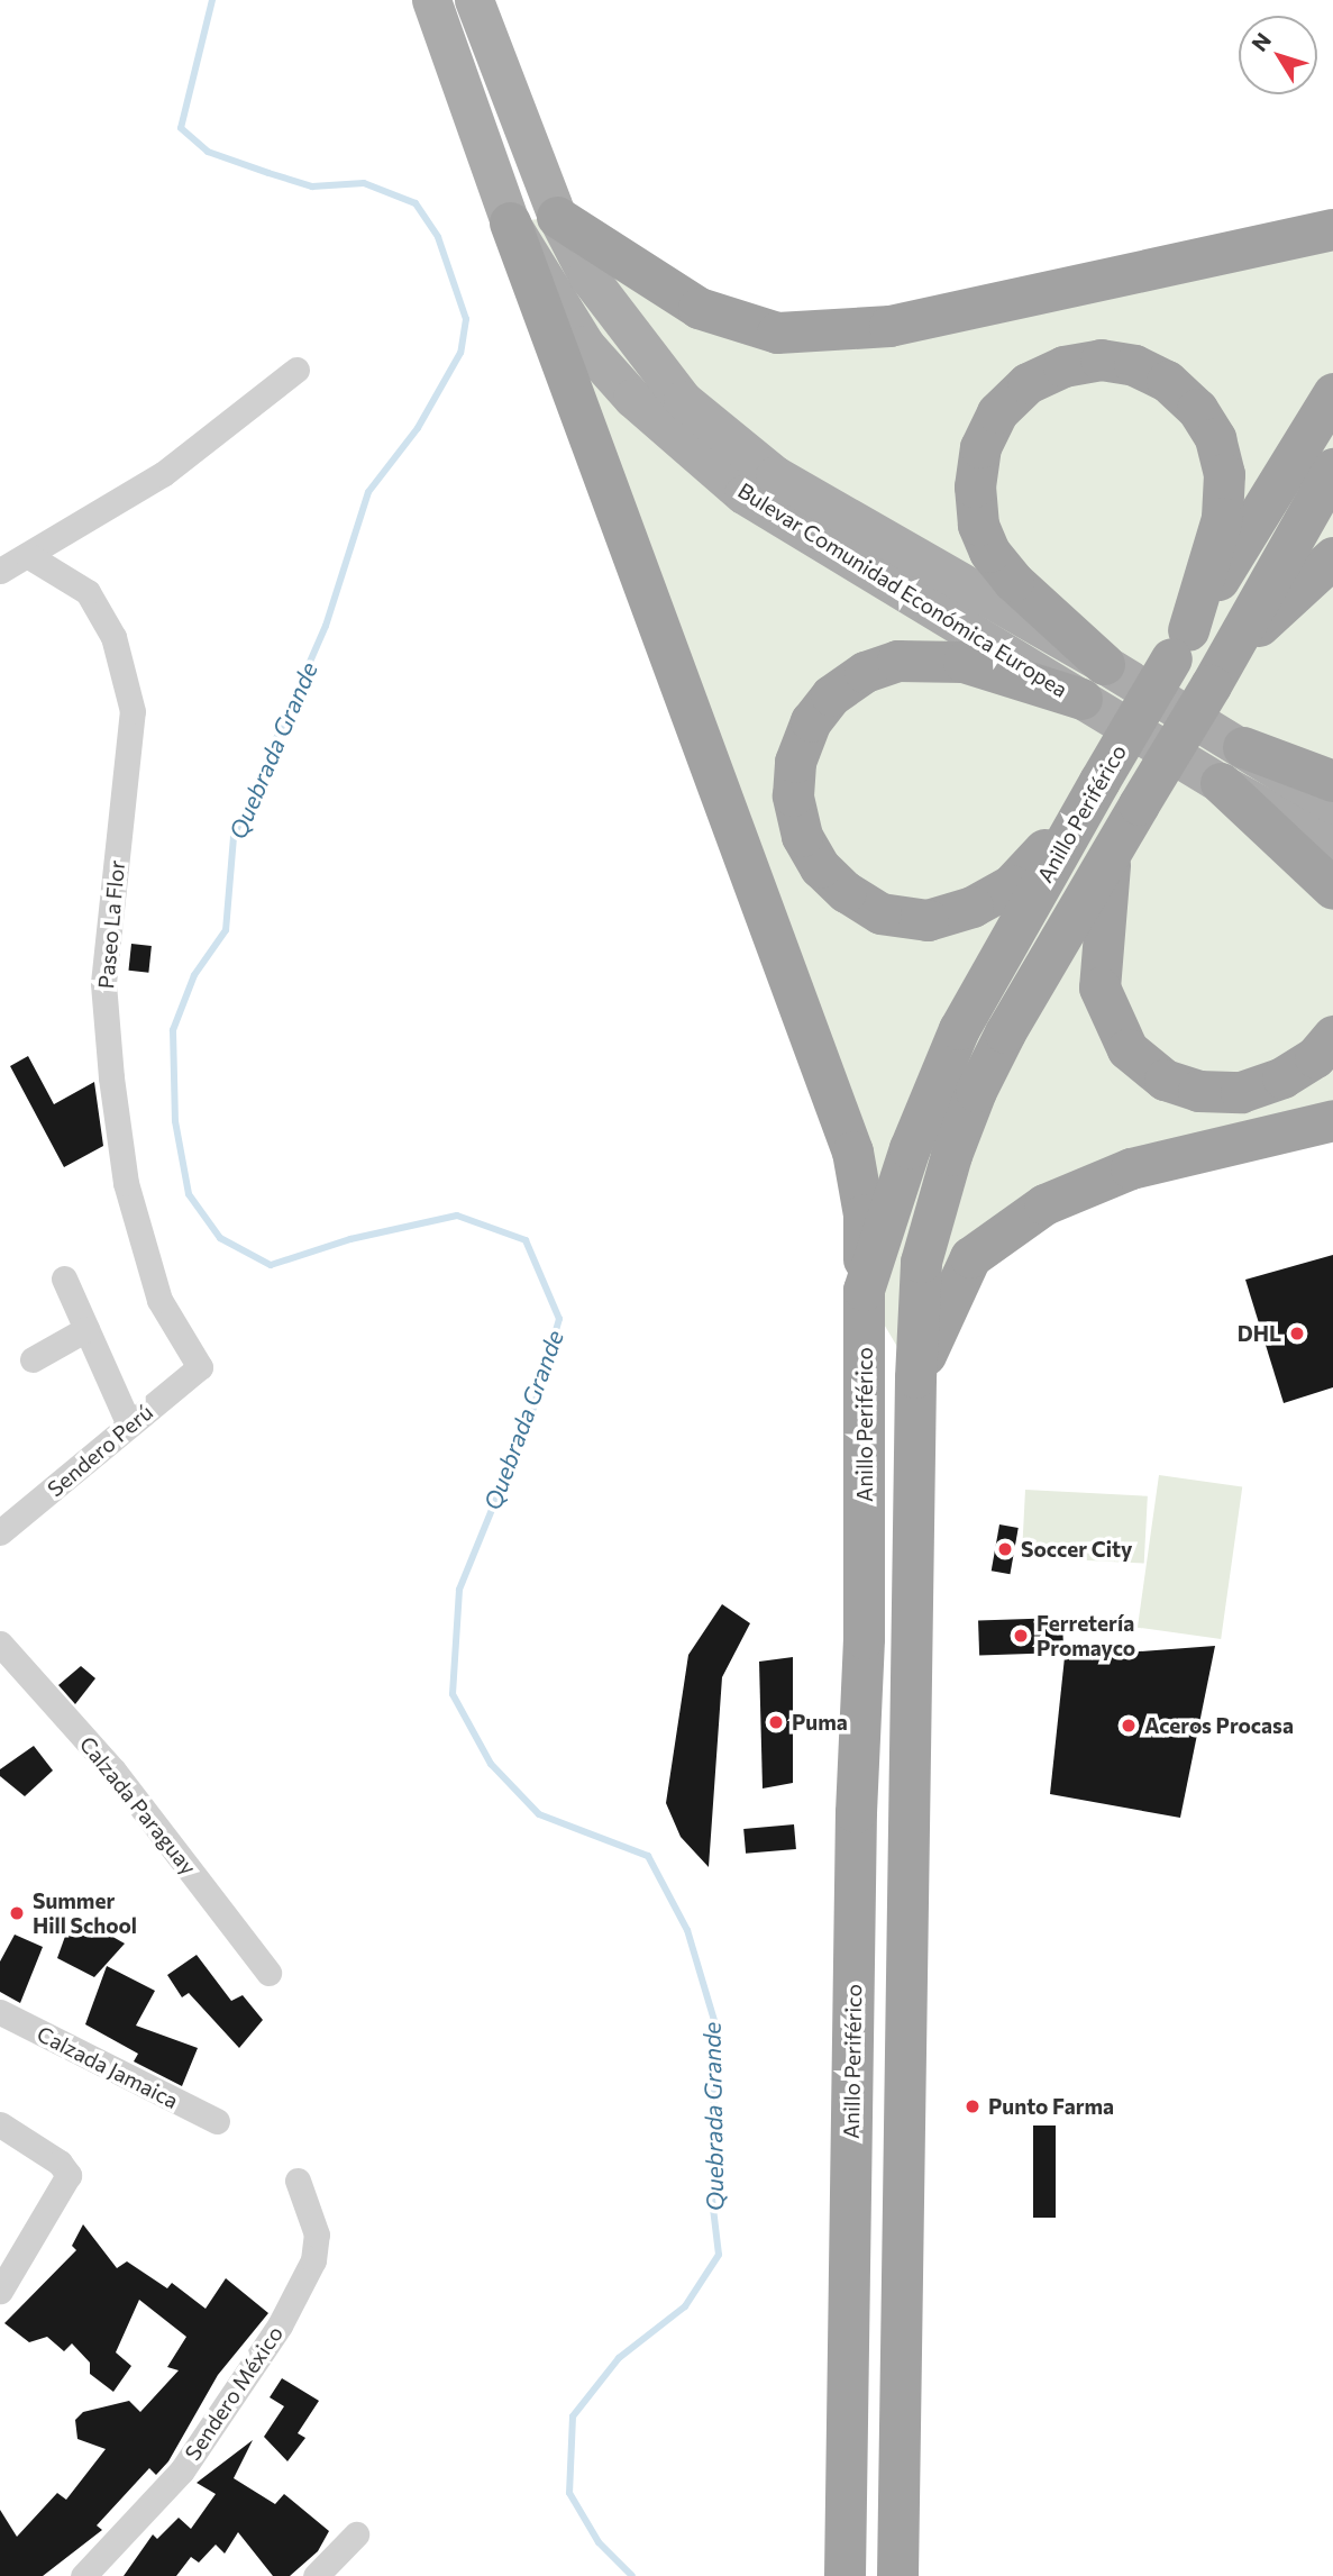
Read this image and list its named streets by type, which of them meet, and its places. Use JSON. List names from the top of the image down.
{
  "streets": {
    "highway": ["Anillo Periférico"],
    "main road": ["Bulevar Comunidad Económica Europea"],
    "street": [
      "Paseo La Flor",
      "Sendero Perú",
      "Calzada Paraguay",
      "Calzada Jamaica",
      "Sendero México"
    ]
  },
  "crossings": [
    ["Paseo La Flor", "Sendero Perú"]
  ],
  "water": ["Quebrada Grande"],
  "places": [
    "DHL",
    "Soccer City",
    "Ferretería Promayco",
    "Puma",
    "Aceros Procasa",
    "Summer Hill School",
    "Punto Farma"
  ],
  "north": "top left"
}
